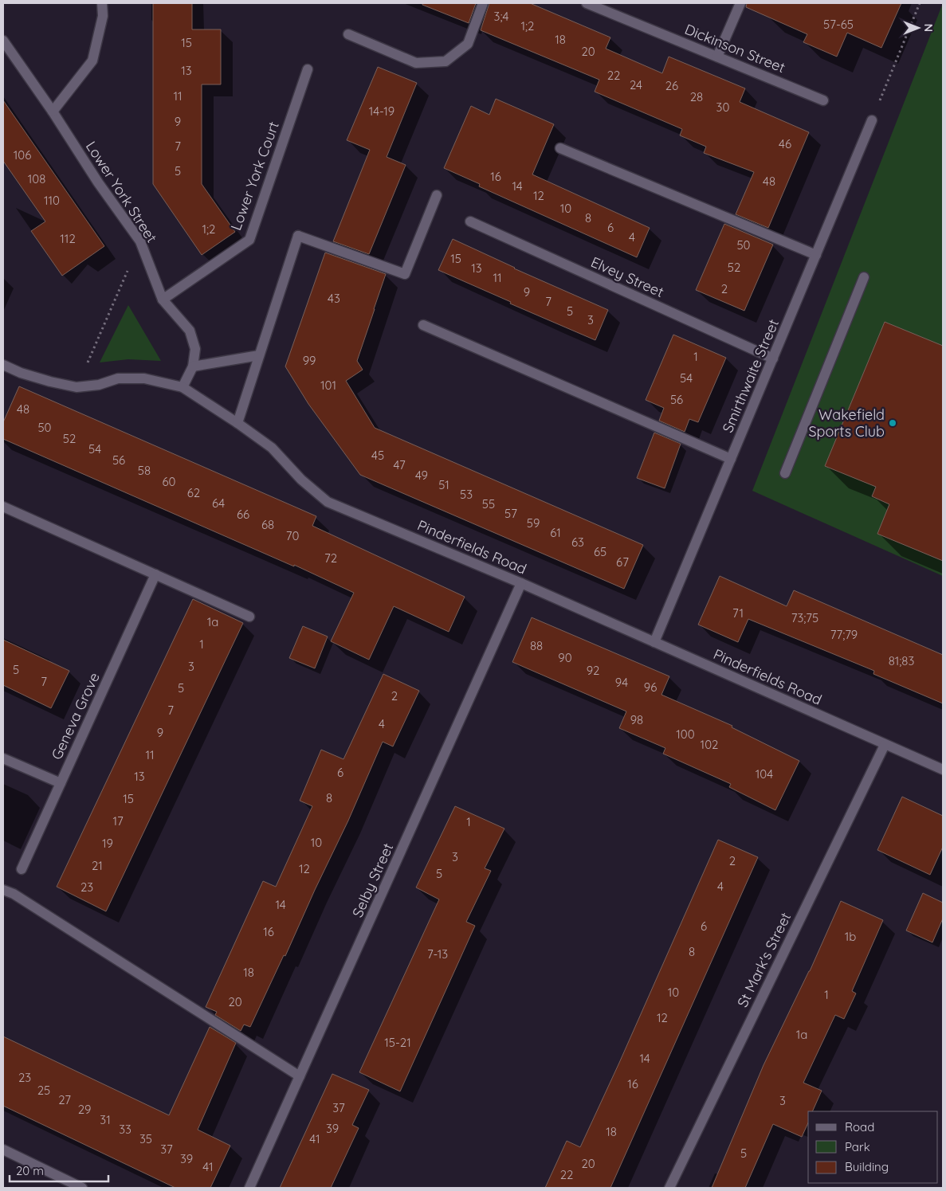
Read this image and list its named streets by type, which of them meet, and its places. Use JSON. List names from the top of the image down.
{
  "streets": {
    "street": [
      "Dickinson Street",
      "Lower York Court",
      "Lower York Street",
      "Elvey Street",
      "Smirthwaite Street",
      "Pinderfields Road",
      "Geneva Grove",
      "Selby Street",
      "St Mark's Street"
    ]
  },
  "crossings": [
    ["Lower York Court", "Lower York Street"],
    ["Lower York Street", "Pinderfields Road"],
    ["Elvey Street", "Smirthwaite Street"],
    ["Smirthwaite Street", "Pinderfields Road"],
    ["Pinderfields Road", "Selby Street"],
    ["Pinderfields Road", "St Mark's Street"]
  ],
  "places": ["Wakefield Sports Club"],
  "house_numbers": [
    "3;4",
    "57-65",
    "1;2",
    "18",
    "15",
    "20",
    "13",
    "22",
    "24",
    "26",
    "11",
    "28",
    "30",
    "14-19",
    "9",
    "46",
    "7",
    "106",
    "5",
    "16",
    "108",
    "48",
    "14",
    "12",
    "110",
    "10",
    "8",
    "6",
    "1;2",
    "4",
    "112",
    "50",
    "15",
    "52",
    "13",
    "11",
    "2",
    "9",
    "43",
    "7",
    "5",
    "3",
    "1",
    "99",
    "54",
    "101",
    "56",
    "48",
    "50",
    "52",
    "54",
    "45",
    "56",
    "47",
    "58",
    "49",
    "60",
    "51",
    "62",
    "53",
    "64",
    "55",
    "57",
    "66",
    "59",
    "68",
    "61",
    "70",
    "63",
    "65",
    "72",
    "67",
    "71",
    "73;75",
    "1a",
    "77;79",
    "1",
    "88",
    "90",
    "81;83",
    "3",
    "5",
    "92",
    "7",
    "94",
    "96",
    "5",
    "2",
    "7",
    "98",
    "4",
    "9",
    "100",
    "102",
    "11",
    "6",
    "104",
    "13",
    "8",
    "15",
    "17",
    "1",
    "10",
    "19",
    "3",
    "2",
    "21",
    "12",
    "5",
    "4",
    "23",
    "14",
    "6",
    "16",
    "1b",
    "8",
    "7-13",
    "18",
    "10",
    "1",
    "20",
    "12",
    "1a",
    "15-21",
    "14",
    "23",
    "16",
    "25",
    "27",
    "3",
    "37",
    "29",
    "31",
    "39",
    "33",
    "18",
    "35",
    "41",
    "37",
    "5",
    "39",
    "20",
    "41",
    "22"
  ],
  "legend": ["Road", "Park", "Building"],
  "scale_bar": "20 m",
  "north": "right"
}
